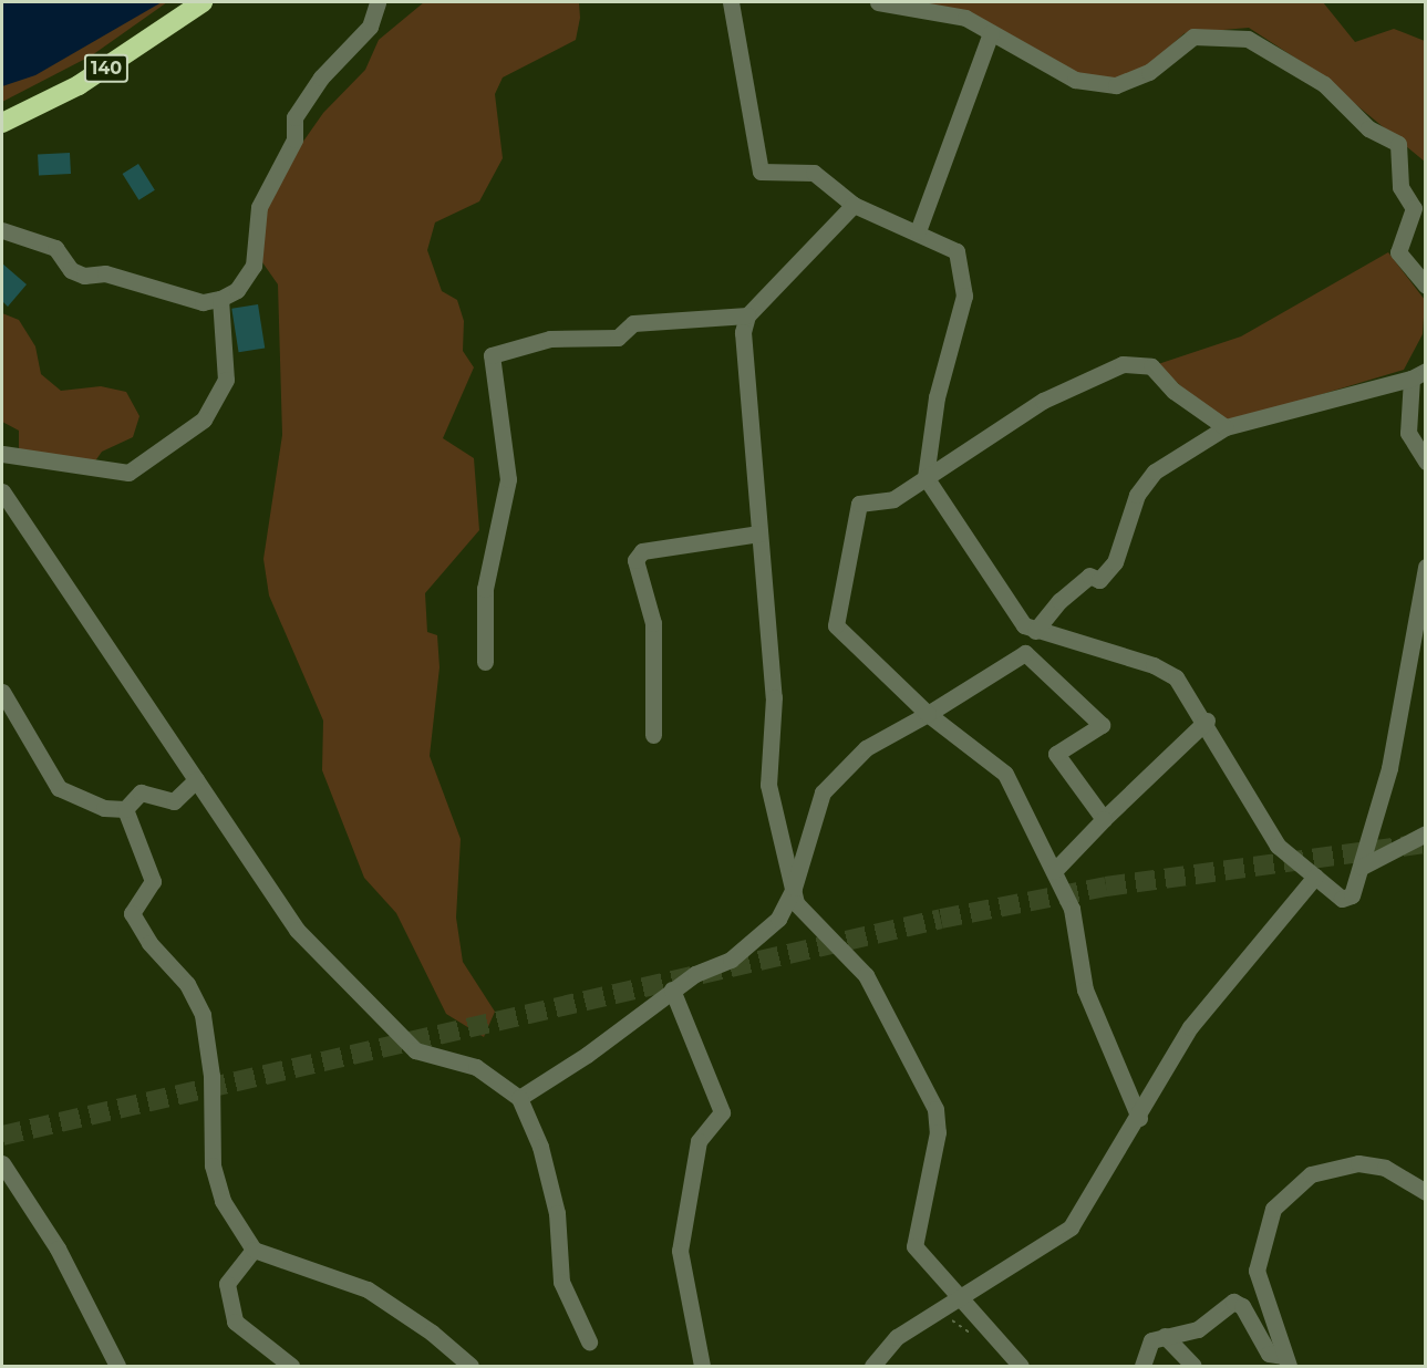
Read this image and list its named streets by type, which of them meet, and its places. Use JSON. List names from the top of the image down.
{
  "streets": {
    "highway": ["140"]
  }
}
